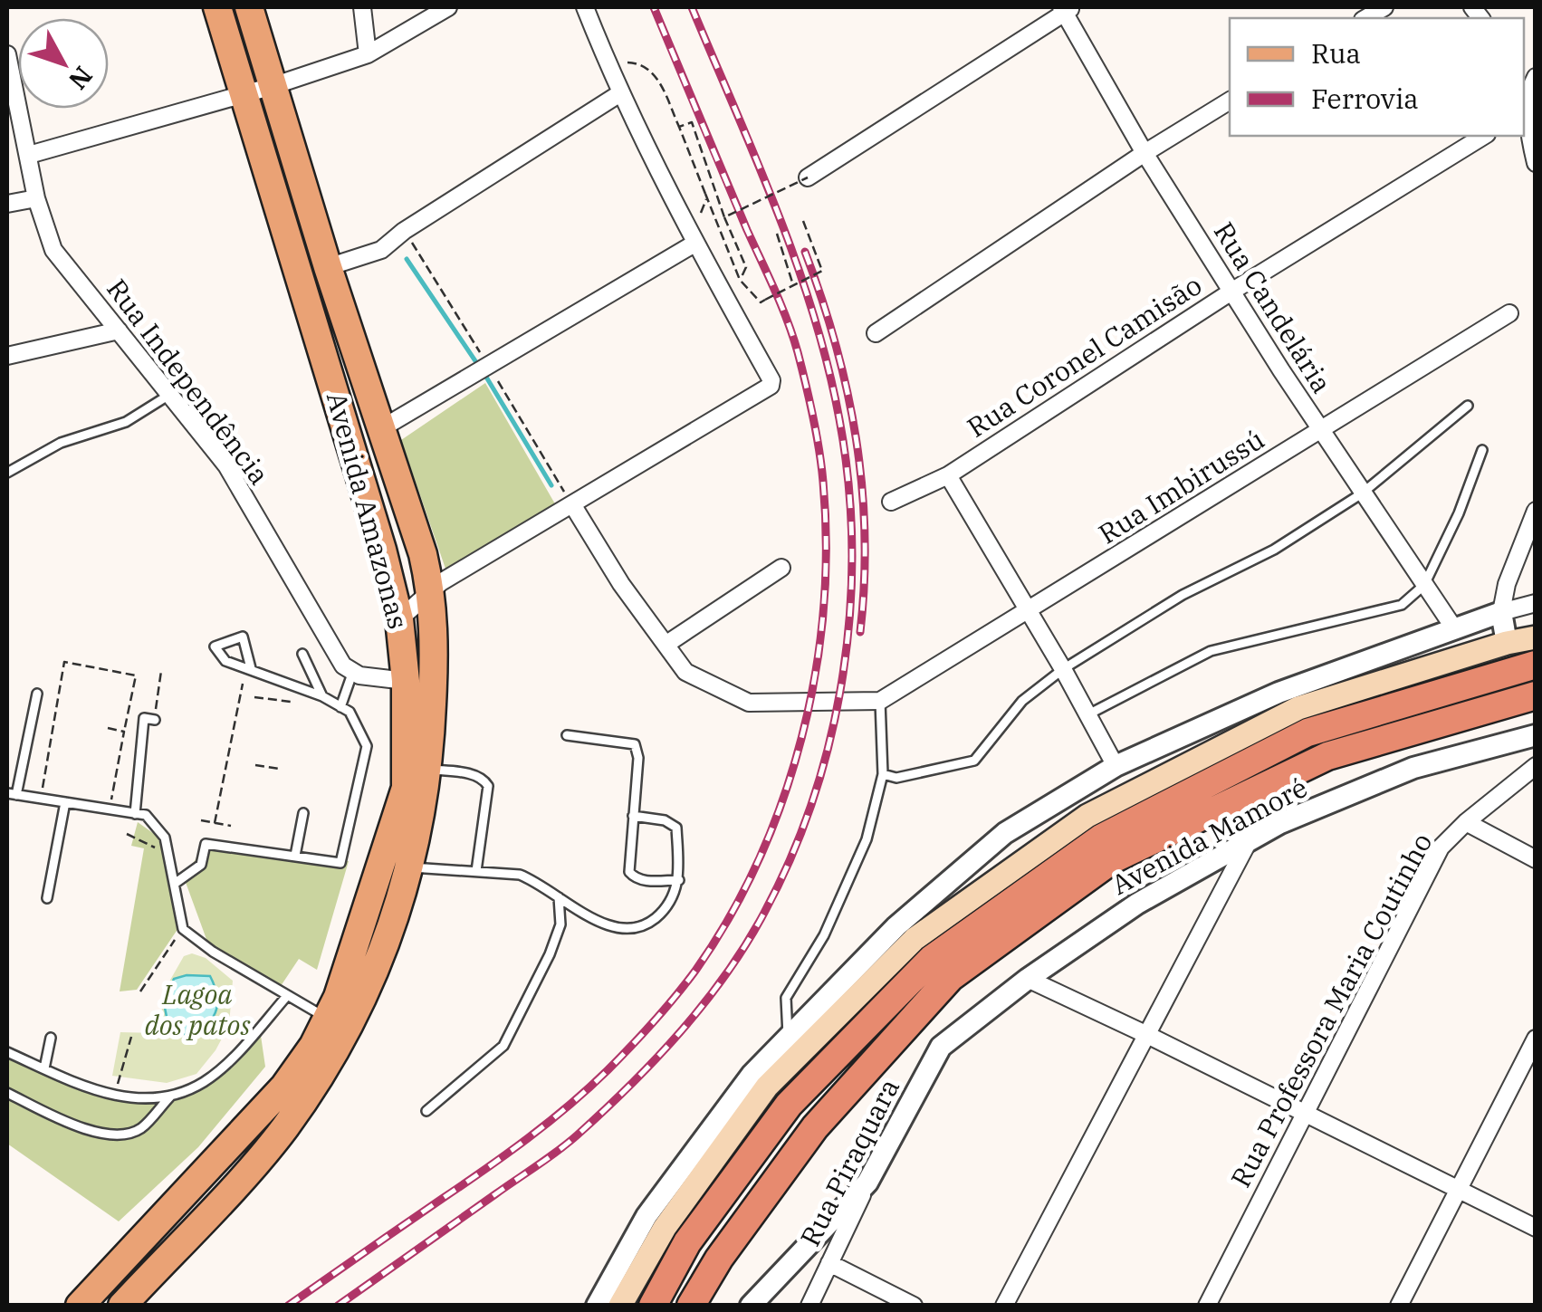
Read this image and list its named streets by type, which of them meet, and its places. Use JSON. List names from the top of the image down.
{
  "streets": {
    "main road": ["Avenida Amazonas"],
    "street": [
      "Rua Candelária",
      "Rua Coronel Camisão",
      "Rua Independência",
      "Rua Imbirussú",
      "Avenida Mamoré",
      "Rua Professora Maria Coutinho",
      "Rua Piraquara"
    ]
  },
  "crossings": [
    ["Rua Candelária", "Rua Coronel Camisão"],
    ["Rua Candelária", "Rua Imbirussú"],
    ["Avenida Mamoré", "Rua Piraquara"]
  ],
  "parks": ["Lagoa dos patos"],
  "legend": ["Rua", "Ferrovia"],
  "north": "bottom right"
}
